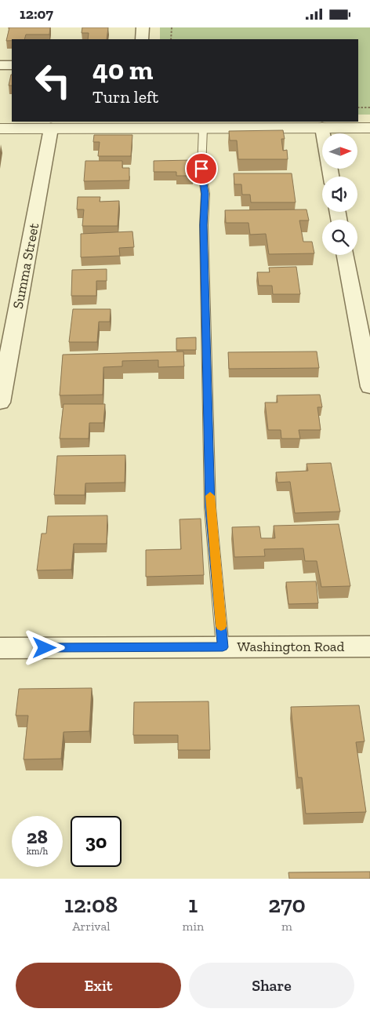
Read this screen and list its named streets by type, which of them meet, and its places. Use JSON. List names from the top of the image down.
{
  "streets": {
    "street": ["Summa Street", "Washington Road"]
  },
  "north": "right",
  "page": {
    "status": "12:07",
    "turn": ["40 m", "Turn left"],
    "speed": "28 km/h",
    "limit": "30",
    "eta": [
      "12:08",
      "Arrival",
      "1",
      "min",
      "270",
      "m"
    ],
    "buttons": ["Exit", "Share"]
  }
}
